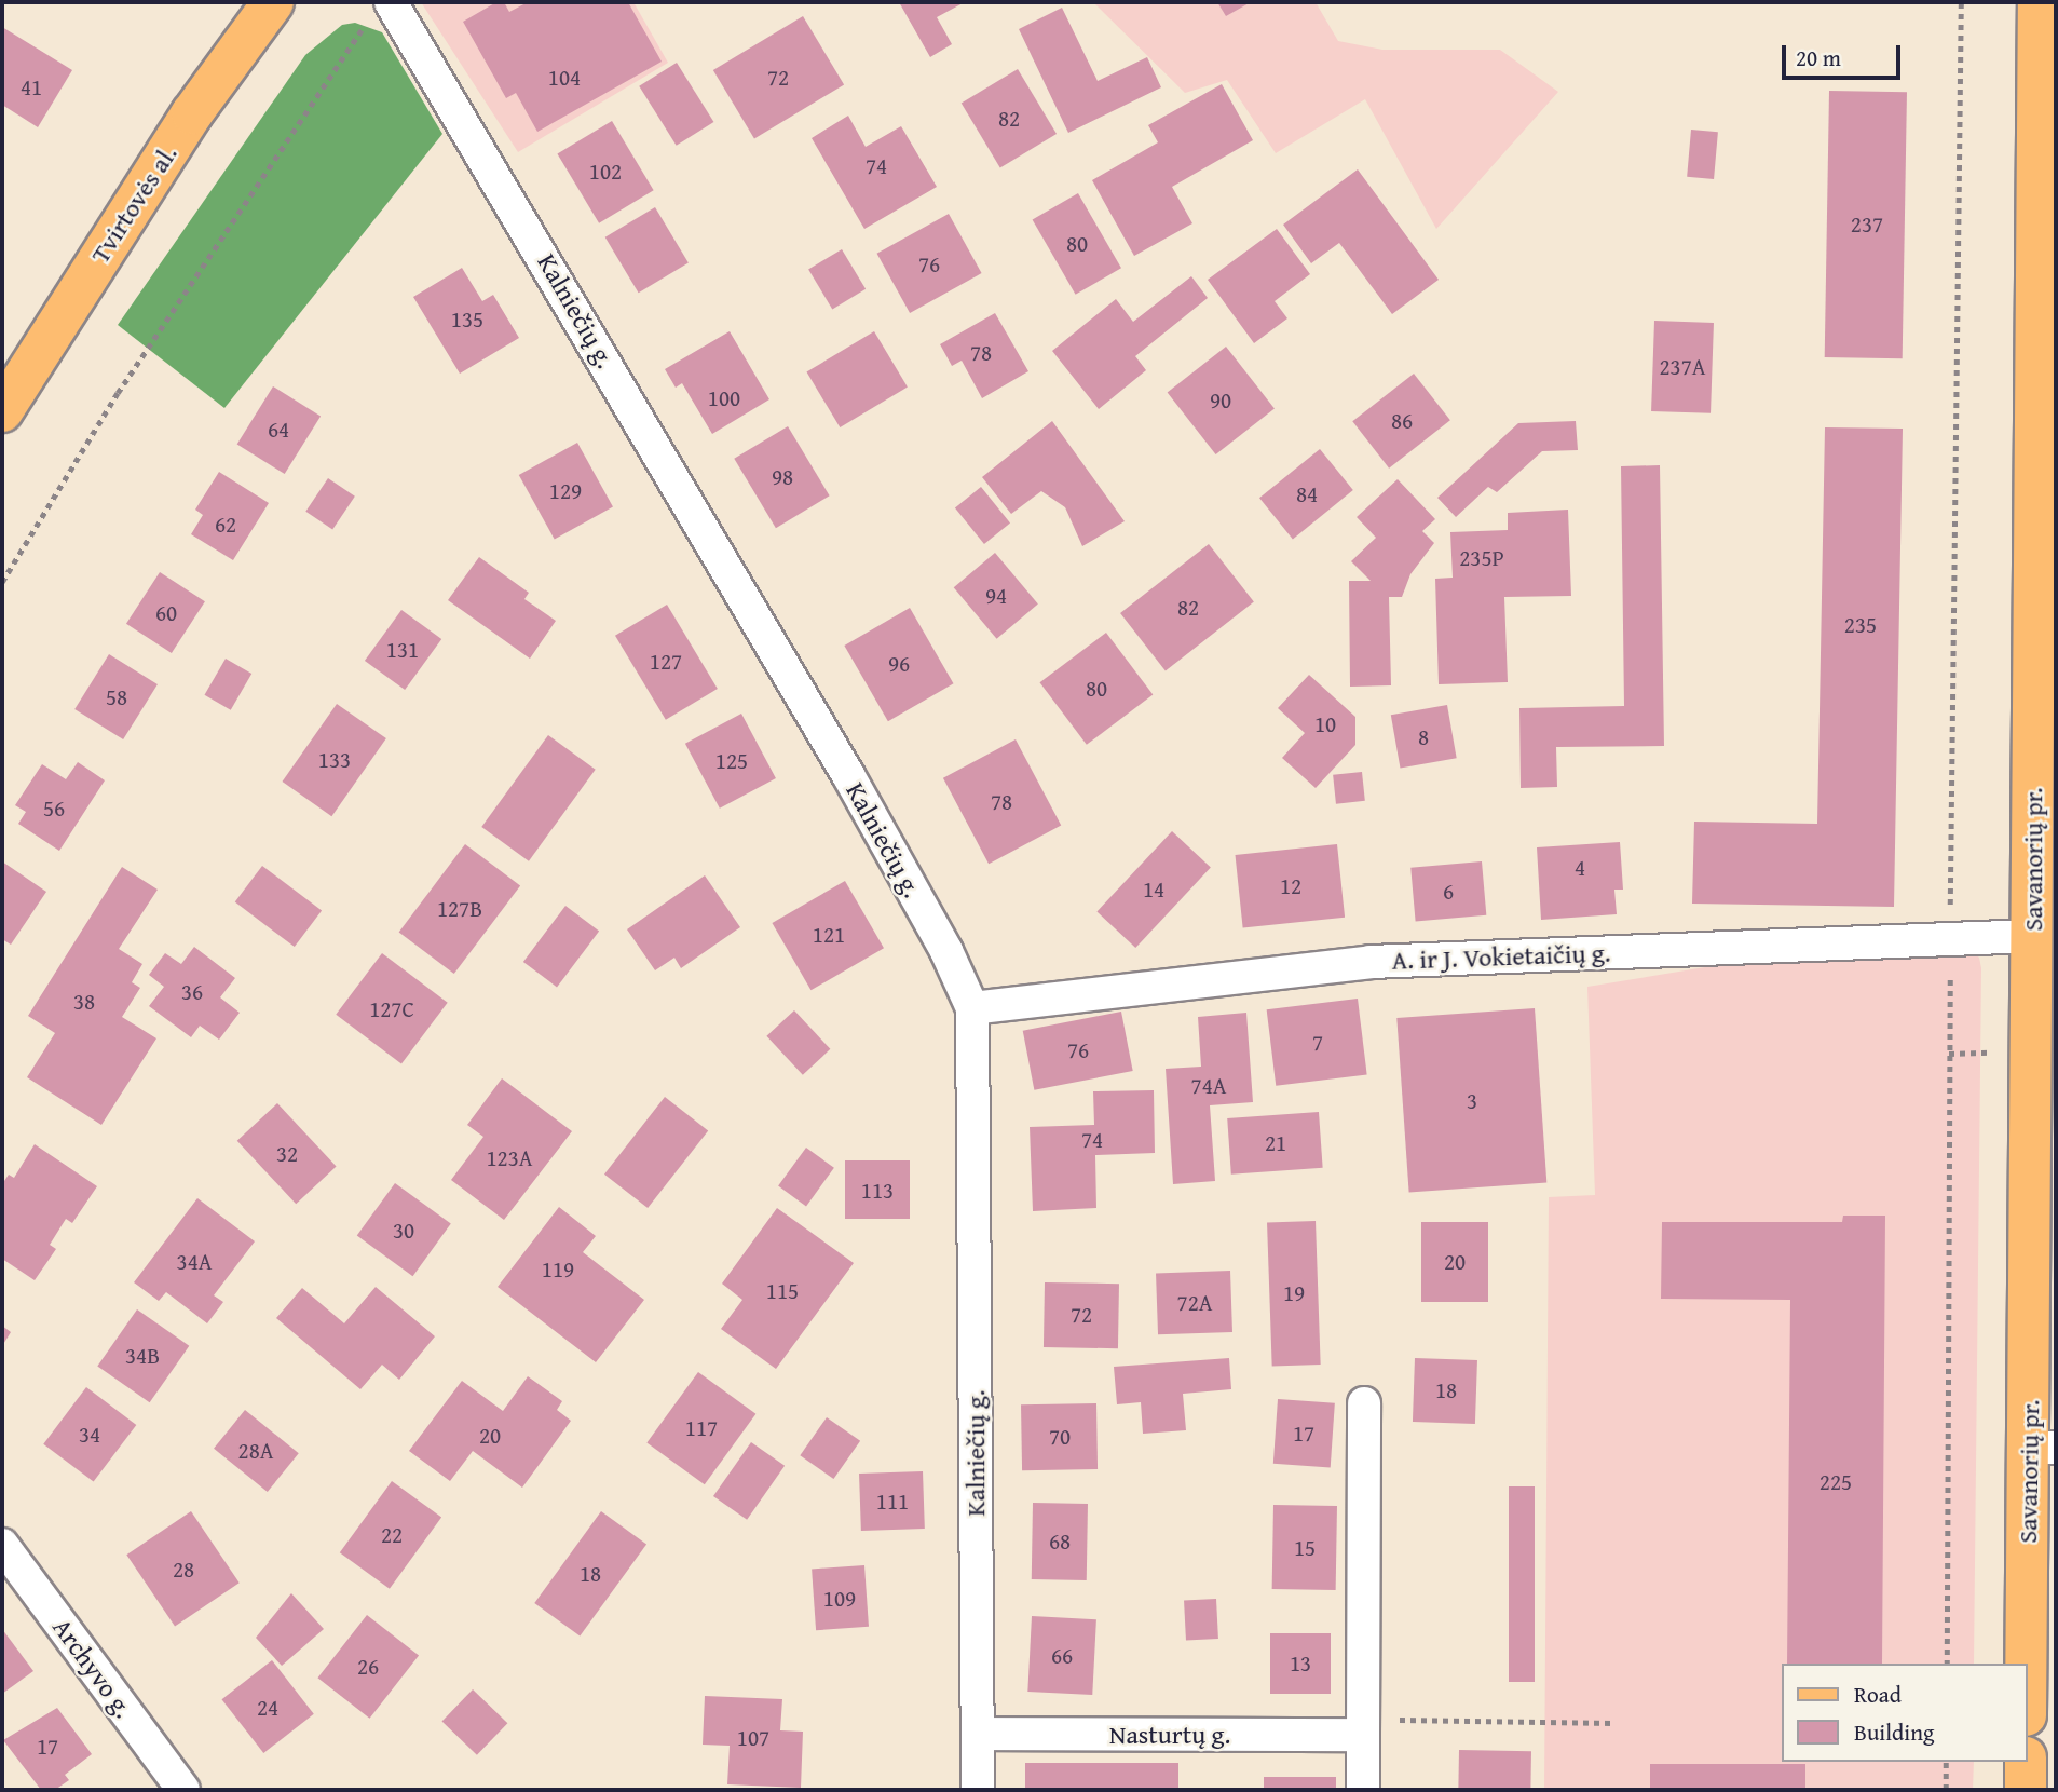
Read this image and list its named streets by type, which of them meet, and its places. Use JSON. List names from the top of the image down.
{
  "streets": {
    "main road": ["Tvirtovės al.", "Savanorių pr."],
    "street": [
      "Kalniečių g.",
      "A. ir J. Vokietaičių g.",
      "Archyvo g.",
      "Nasturtų g."
    ]
  },
  "crossings": [
    ["Kalniečių g.", "A. ir J. Vokietaičių g."],
    ["Kalniečių g.", "Nasturtų g."],
    ["Savanorių pr.", "A. ir J. Vokietaičių g."]
  ],
  "house_numbers": [
    "104",
    "72",
    "41",
    "82",
    "74",
    "102",
    "237",
    "80",
    "76",
    "135",
    "78",
    "237A",
    "100",
    "90",
    "86",
    "64",
    "98",
    "129",
    "84",
    "62",
    "235P",
    "94",
    "82",
    "60",
    "235",
    "131",
    "127",
    "96",
    "80",
    "58",
    "10",
    "8",
    "133",
    "125",
    "78",
    "56",
    "4",
    "12",
    "14",
    "6",
    "127B",
    "121",
    "36",
    "38",
    "127C",
    "7",
    "76",
    "74A",
    "3",
    "74",
    "21",
    "32",
    "123A",
    "113",
    "30",
    "34A",
    "20",
    "119",
    "115",
    "19",
    "72A",
    "72",
    "34B",
    "18",
    "117",
    "17",
    "34",
    "20",
    "70",
    "28A",
    "225",
    "111",
    "22",
    "68",
    "15",
    "28",
    "18",
    "109",
    "66",
    "13",
    "26",
    "24",
    "107",
    "17"
  ],
  "legend": ["Road", "Building"],
  "scale_bar": "20 m"
}
